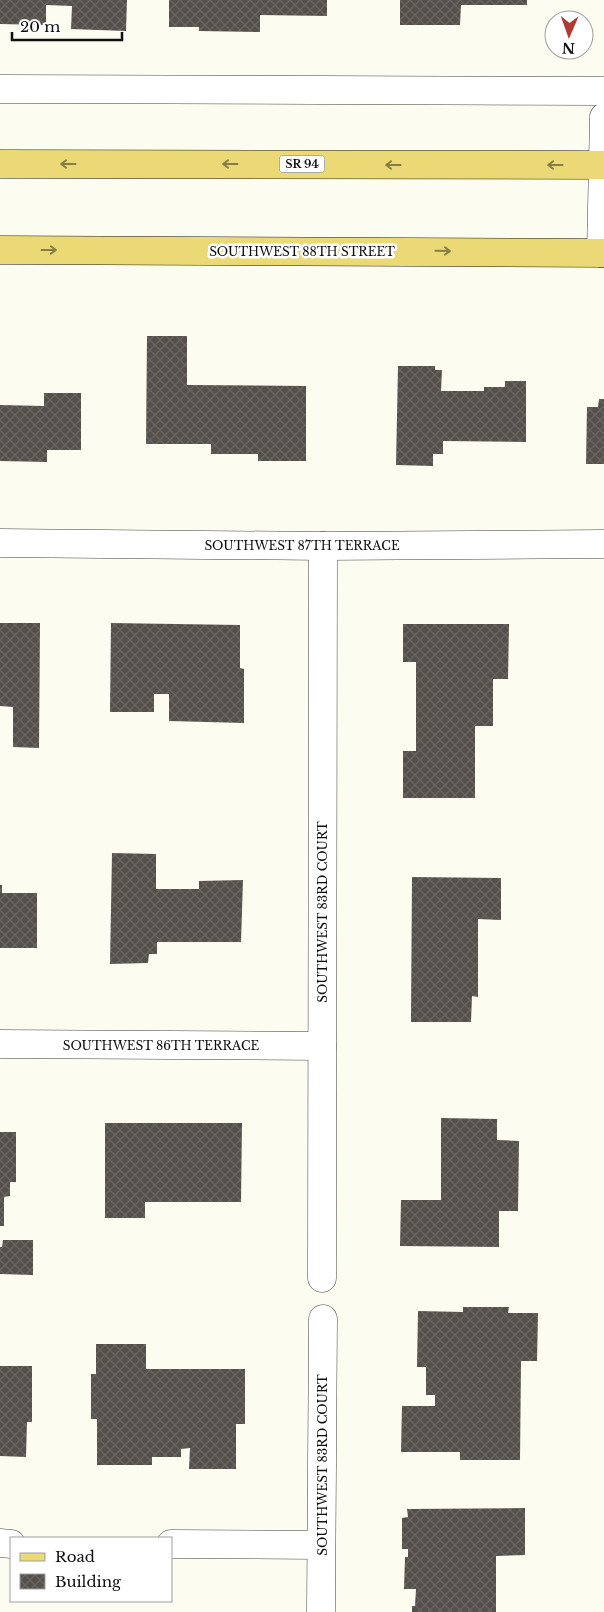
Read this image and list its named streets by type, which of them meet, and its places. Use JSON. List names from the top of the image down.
{
  "streets": {
    "main road": ["SR 94", "SOUTHWEST 88TH STREET"],
    "street": ["SOUTHWEST 87TH TERRACE", "SOUTHWEST 83RD COURT", "SOUTHWEST 86TH TERRACE"]
  },
  "crossings": [
    ["SOUTHWEST 87TH TERRACE", "SOUTHWEST 83RD COURT"],
    ["SOUTHWEST 83RD COURT", "SOUTHWEST 86TH TERRACE"]
  ],
  "legend": ["Road", "Building"],
  "scale_bar": "20 m",
  "north": "bottom"
}
